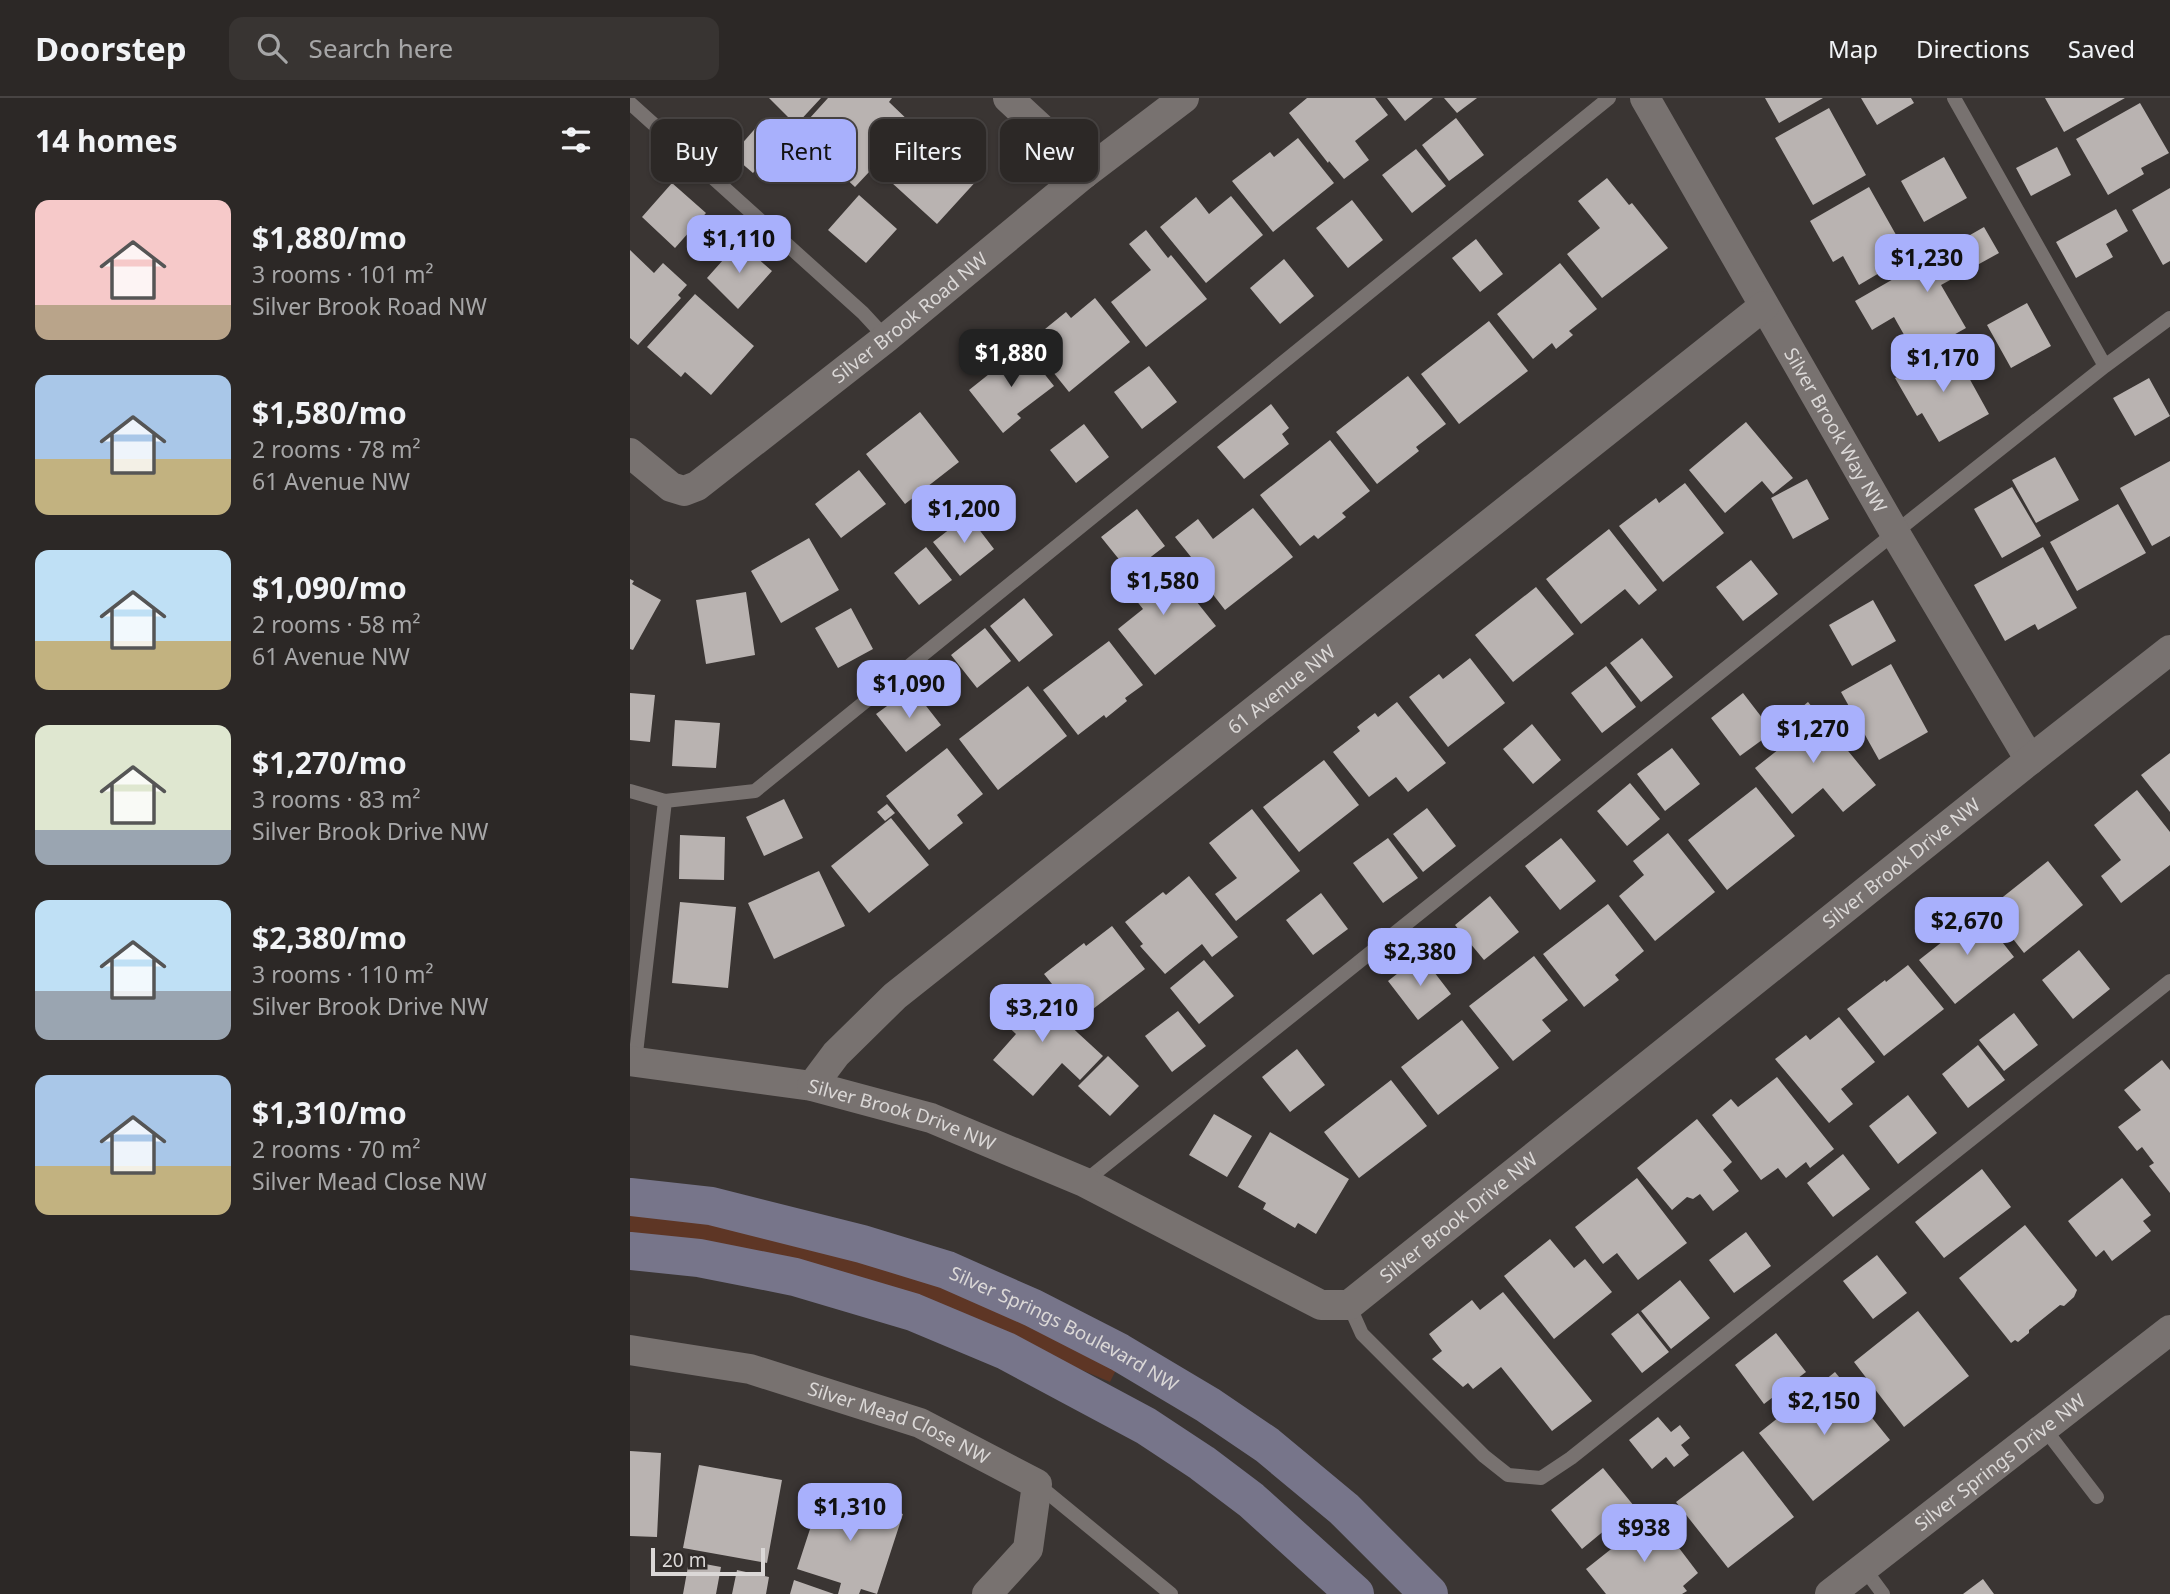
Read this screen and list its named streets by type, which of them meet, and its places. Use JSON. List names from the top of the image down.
{
  "streets": {
    "street": [
      "Silver Brook Road NW",
      "Silver Brook Way NW",
      "61 Avenue NW",
      "Silver Brook Drive NW",
      "Silver Springs Boulevard NW",
      "Silver Mead Close NW",
      "Silver Springs Drive NW"
    ]
  },
  "crossings": [
    ["Silver Brook Way NW", "61 Avenue NW"],
    ["Silver Brook Way NW", "Silver Brook Drive NW"],
    ["61 Avenue NW", "Silver Brook Drive NW"]
  ],
  "scale_bar": "20 m",
  "page": {
    "header": "Doorstep",
    "search": "Search here",
    "nav": ["Map", "Directions", "Saved"],
    "heading": "14 homes",
    "chip": [
      "Buy",
      "Rent",
      "Filters",
      "New"
    ],
    "list": [
      {
        "name": "$1,880/mo",
        "note": "3 rooms · 101 m² · Silver Brook Road NW"
      },
      {
        "name": "$1,580/mo",
        "note": "2 rooms · 78 m² · 61 Avenue NW"
      },
      {
        "name": "$1,090/mo",
        "note": "2 rooms · 58 m² · 61 Avenue NW"
      },
      {
        "name": "$1,270/mo",
        "note": "3 rooms · 83 m² · Silver Brook Drive NW"
      },
      {
        "name": "$2,380/mo",
        "note": "3 rooms · 110 m² · Silver Brook Drive NW"
      },
      {
        "name": "$1,310/mo",
        "note": "2 rooms · 70 m² · Silver Mead Close NW"
      }
    ],
    "price": [
      "$1,110",
      "$1,230",
      "$1,880",
      "$1,170",
      "$1,200",
      "$1,580",
      "$1,090",
      "$1,270",
      "$2,670",
      "$2,380",
      "$3,210",
      "$2,150",
      "$1,310",
      "$938"
    ],
    "scale": "20 m"
  }
}
